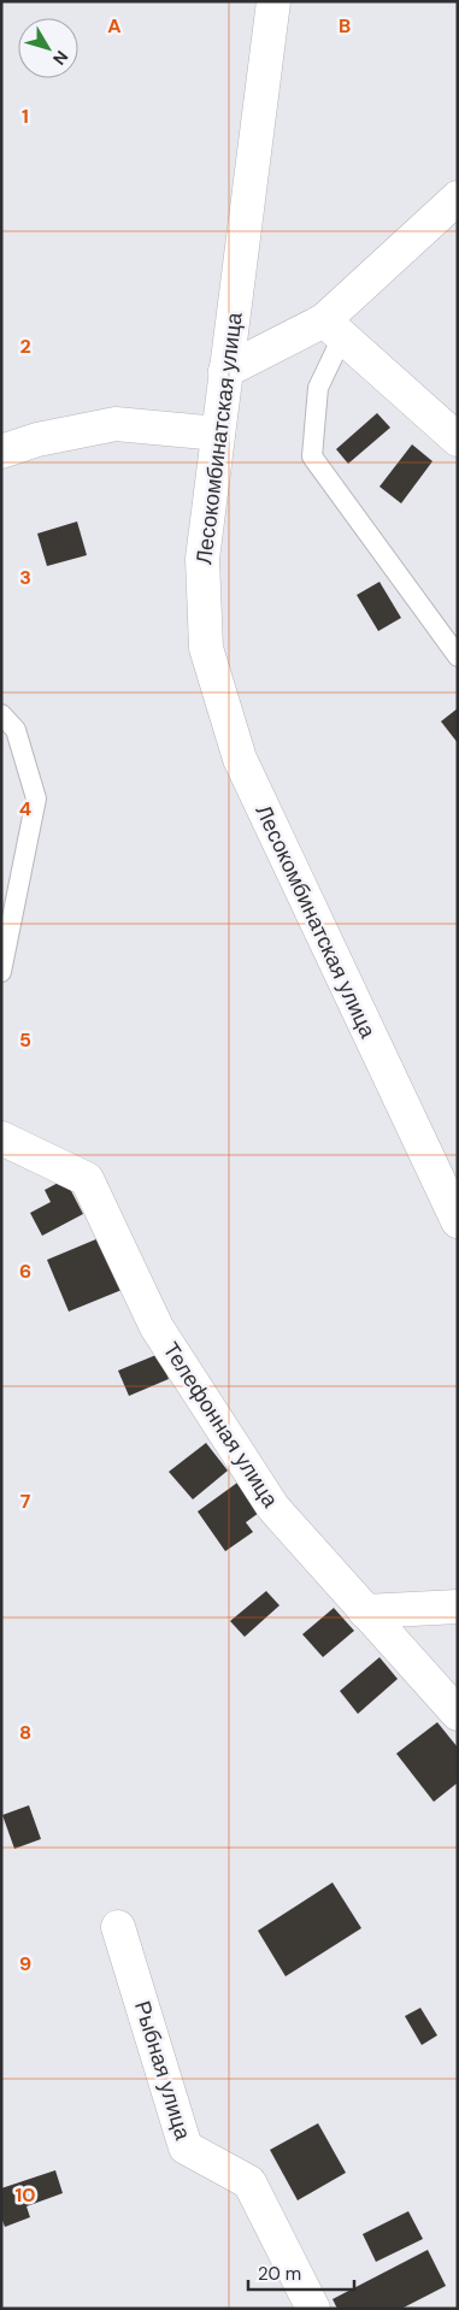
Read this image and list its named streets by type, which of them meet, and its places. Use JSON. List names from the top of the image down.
{
  "streets": {
    "street": ["Лесокомбинатская улица", "Телефонная улица", "Рыбная улица"]
  },
  "scale_bar": "20 m",
  "north": "bottom right",
  "grid": {
    "columns": ["A", "B"],
    "rows": [
      "1",
      "2",
      "3",
      "4",
      "5",
      "6",
      "7",
      "8",
      "9",
      "10"
    ]
  }
}
